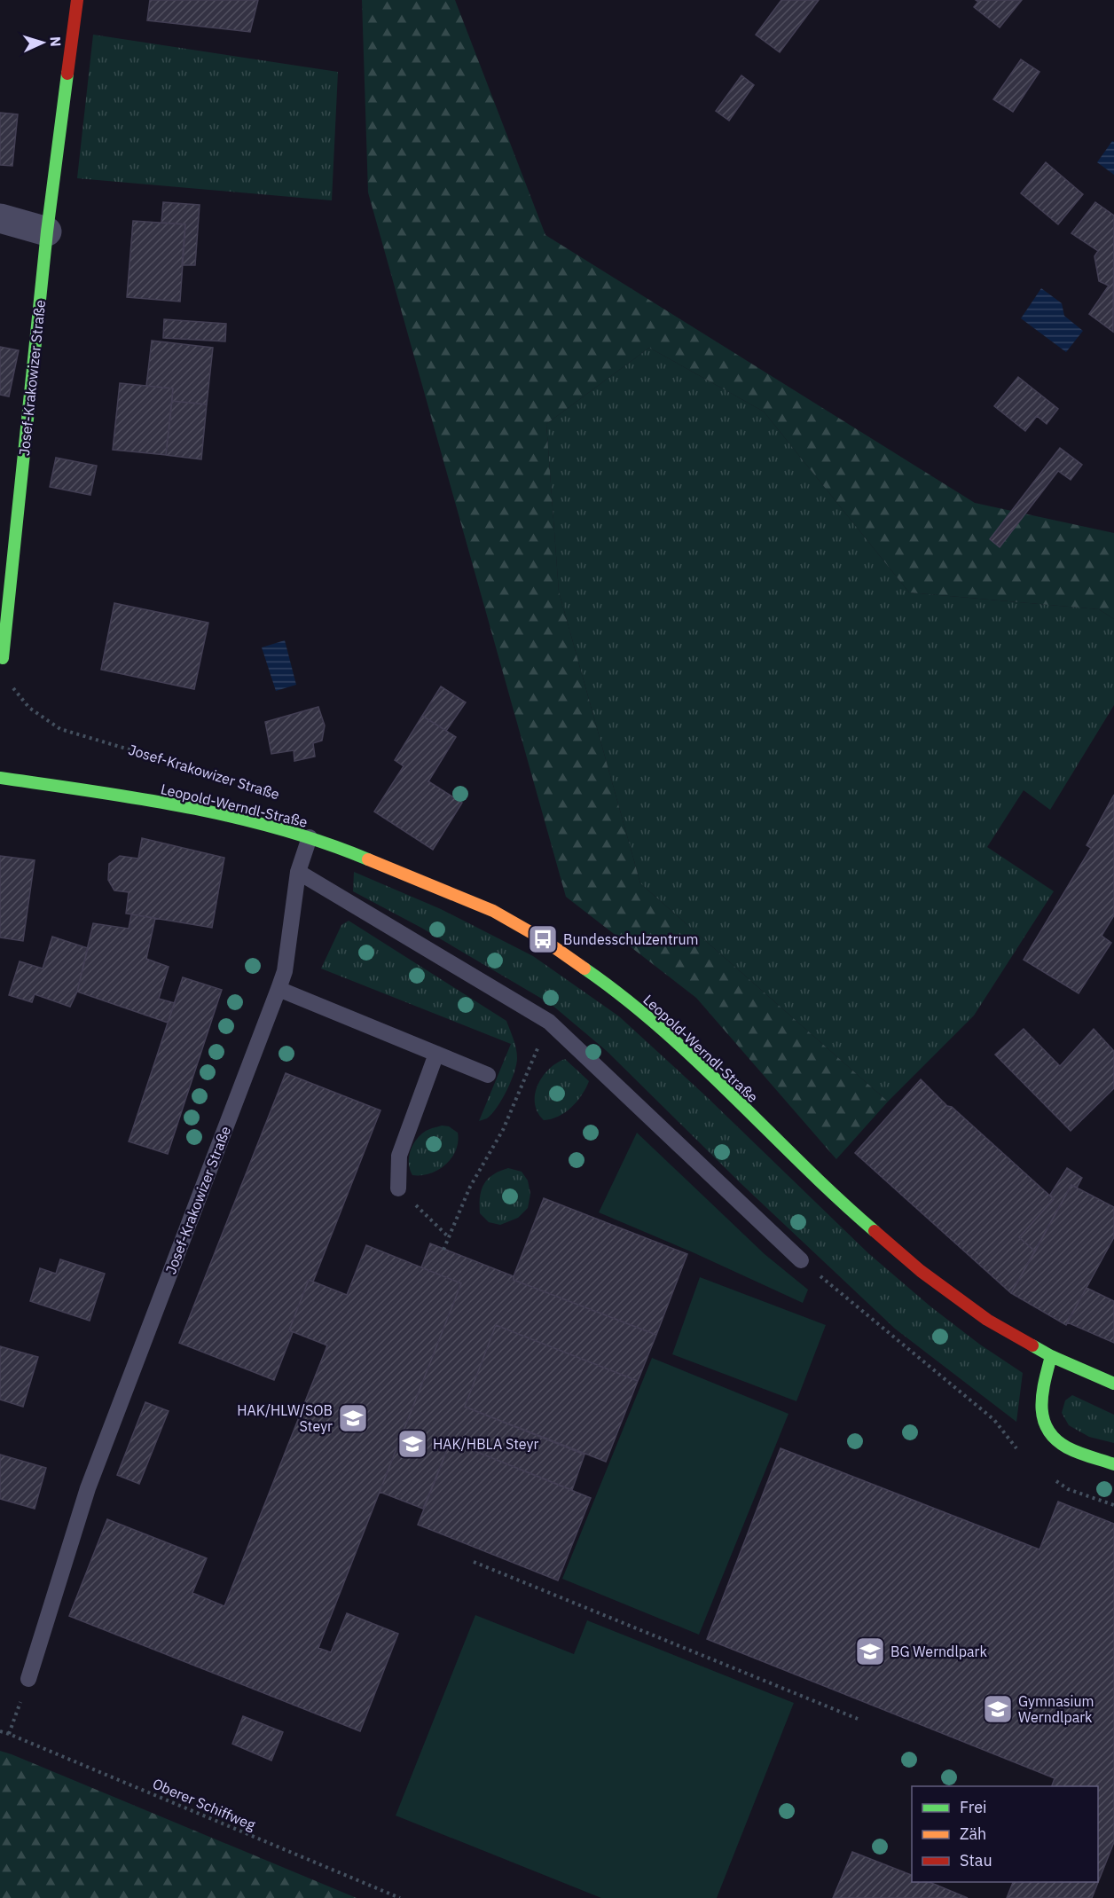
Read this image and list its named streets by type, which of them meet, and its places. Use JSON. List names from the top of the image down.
{
  "streets": {
    "street": ["Josef-Krakowizer Straße", "Leopold-Werndl-Straße"],
    "path": ["Oberer Schiffweg"]
  },
  "crossings": [
    ["Josef-Krakowizer Straße", "Leopold-Werndl-Straße"]
  ],
  "places": {
    "bus stop": ["Bundesschulzentrum"],
    "school or university": [
      "HAK/HLW/SOB Steyr",
      "HAK/HBLA Steyr",
      "BG Werndlpark",
      "Gymnasium Werndlpark"
    ]
  },
  "legend": ["Frei", "Zäh", "Stau"],
  "north": "right"
}
